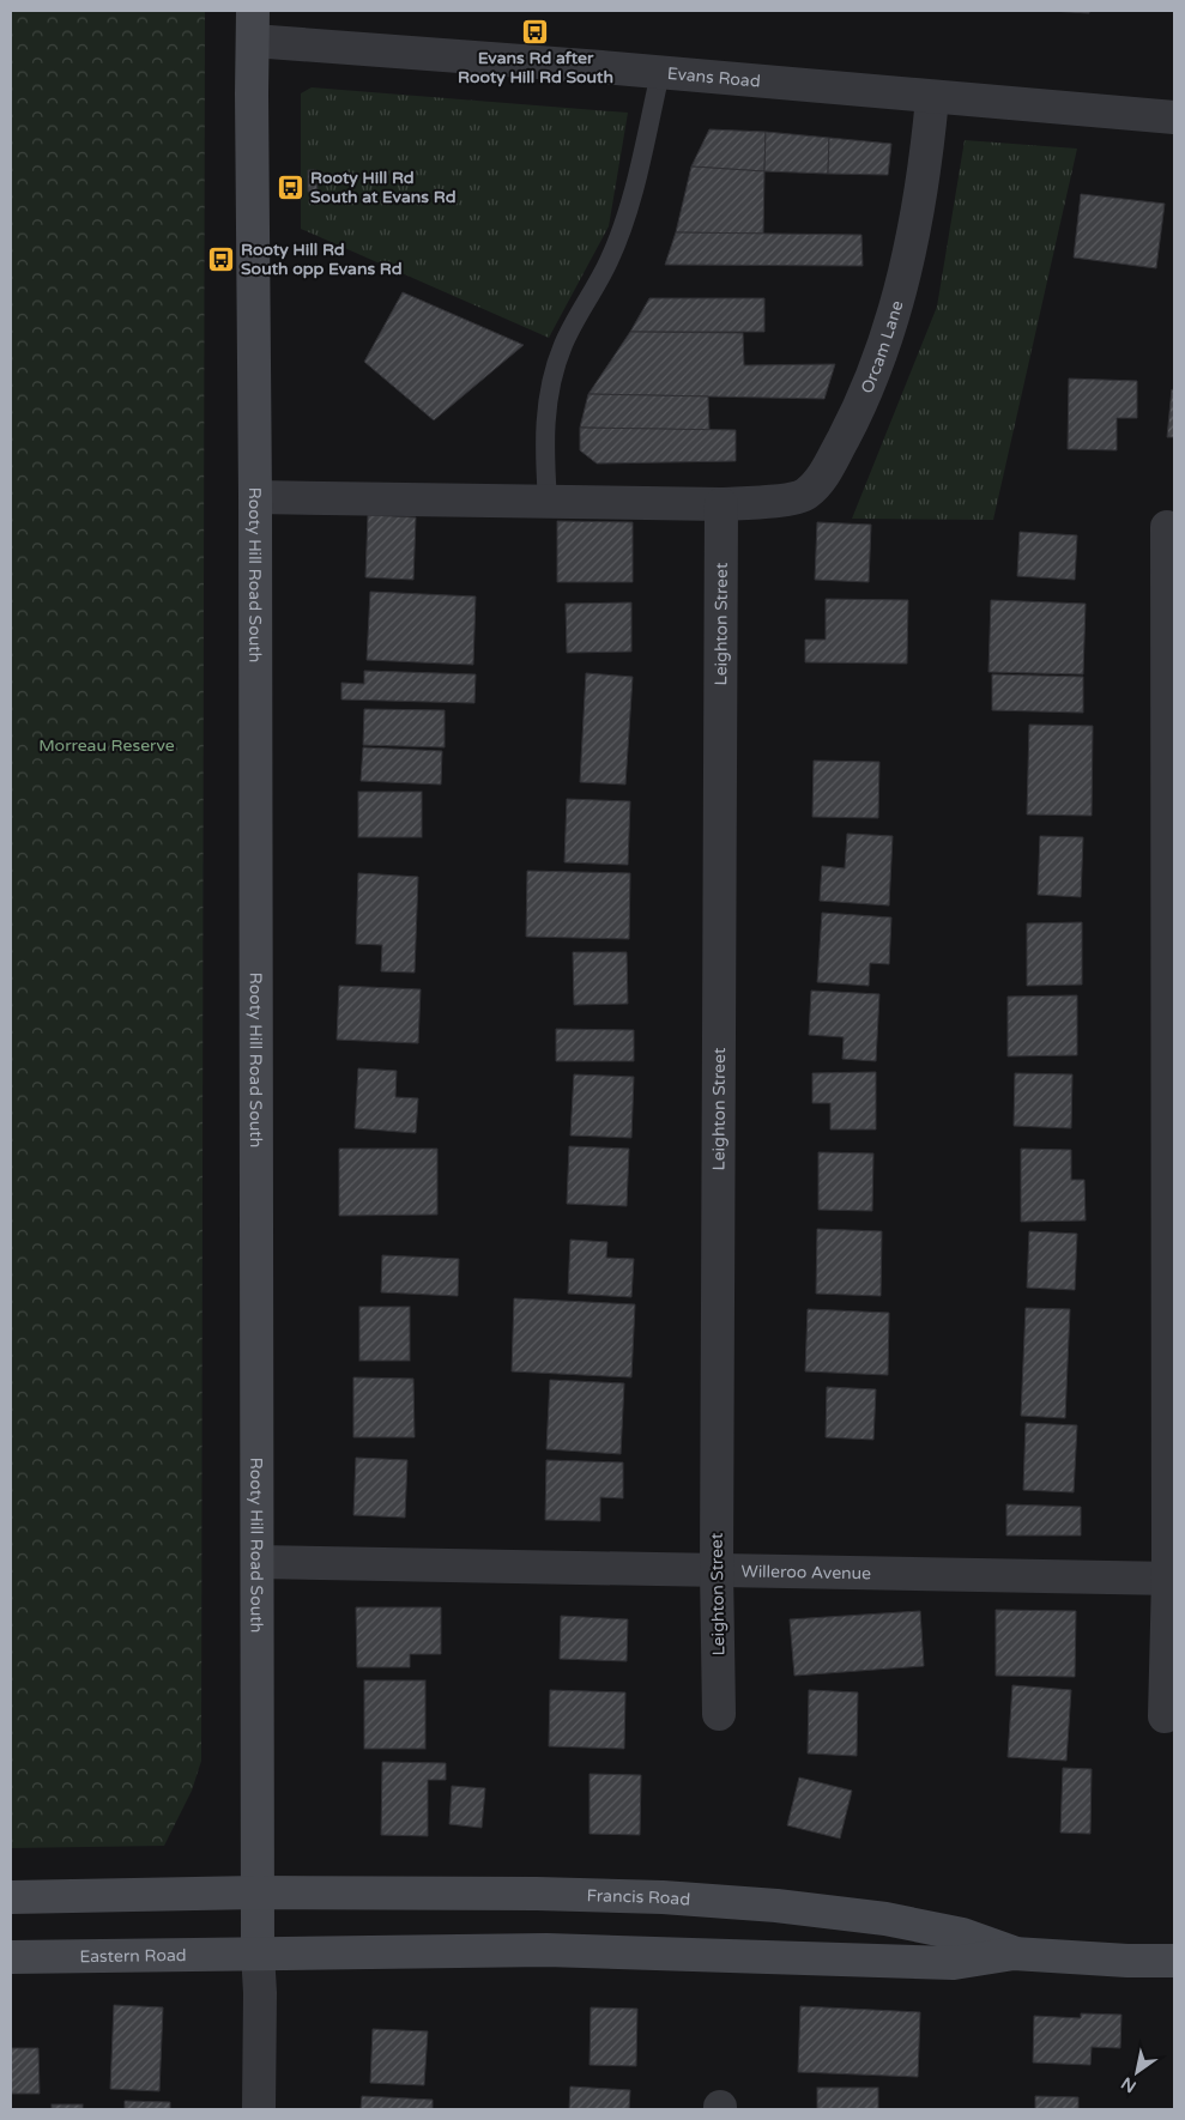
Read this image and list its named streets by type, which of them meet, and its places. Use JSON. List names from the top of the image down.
{
  "streets": {
    "main road": ["Rooty Hill Road South", "Francis Road", "Eastern Road"],
    "street": [
      "Evans Road",
      "Orcam Lane",
      "Leighton Street",
      "Willeroo Avenue"
    ]
  },
  "crossings": [
    ["Evans Road", "Orcam Lane"],
    ["Evans Road", "Rooty Hill Road South"],
    ["Orcam Lane", "Rooty Hill Road South"],
    ["Orcam Lane", "Leighton Street"],
    ["Rooty Hill Road South", "Willeroo Avenue"],
    ["Rooty Hill Road South", "Francis Road"],
    ["Rooty Hill Road South", "Eastern Road"],
    ["Leighton Street", "Willeroo Avenue"],
    ["Francis Road", "Eastern Road"]
  ],
  "parks": ["Morreau Reserve"],
  "places": {
    "bus stop": ["Evans Rd after Rooty Hill Rd South", "Rooty Hill Rd South at Evans Rd", "Rooty Hill Rd South opp Evans Rd"]
  },
  "north": "bottom left"
}
